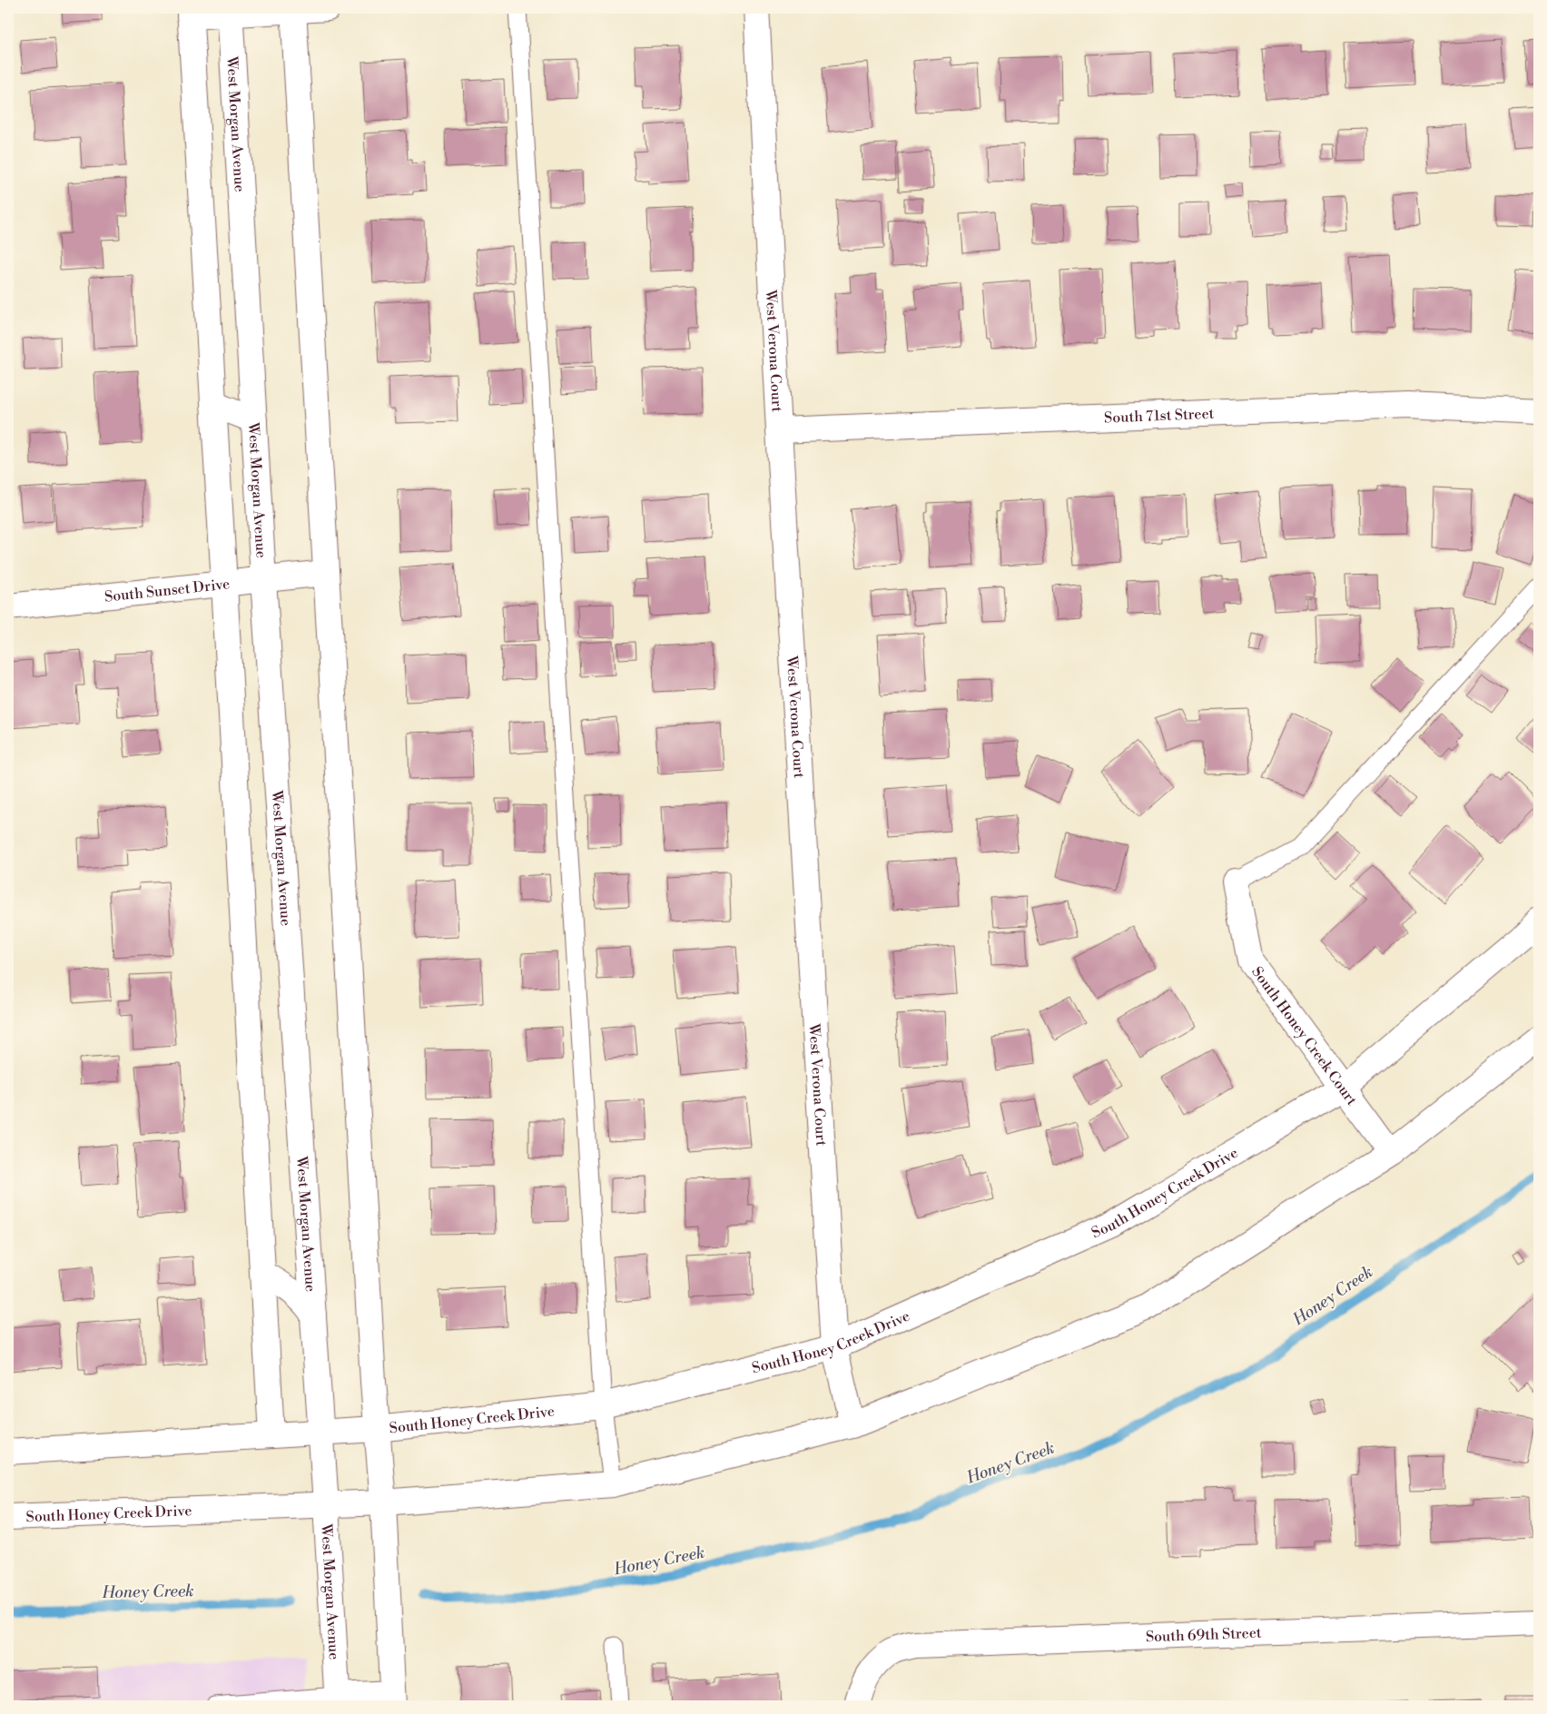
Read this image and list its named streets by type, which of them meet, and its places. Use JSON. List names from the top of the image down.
{
  "streets": {
    "street": [
      "West Morgan Avenue",
      "West Verona Court",
      "South 71st Street",
      "South Sunset Drive",
      "South Honey Creek Court",
      "South Honey Creek Drive",
      "South 69th Street"
    ]
  },
  "crossings": [
    ["West Morgan Avenue", "South Sunset Drive"],
    ["West Morgan Avenue", "South Honey Creek Drive"],
    ["West Verona Court", "South 71st Street"],
    ["West Verona Court", "South Honey Creek Drive"],
    ["South Honey Creek Court", "South Honey Creek Drive"]
  ],
  "water": ["Honey Creek"]
}
